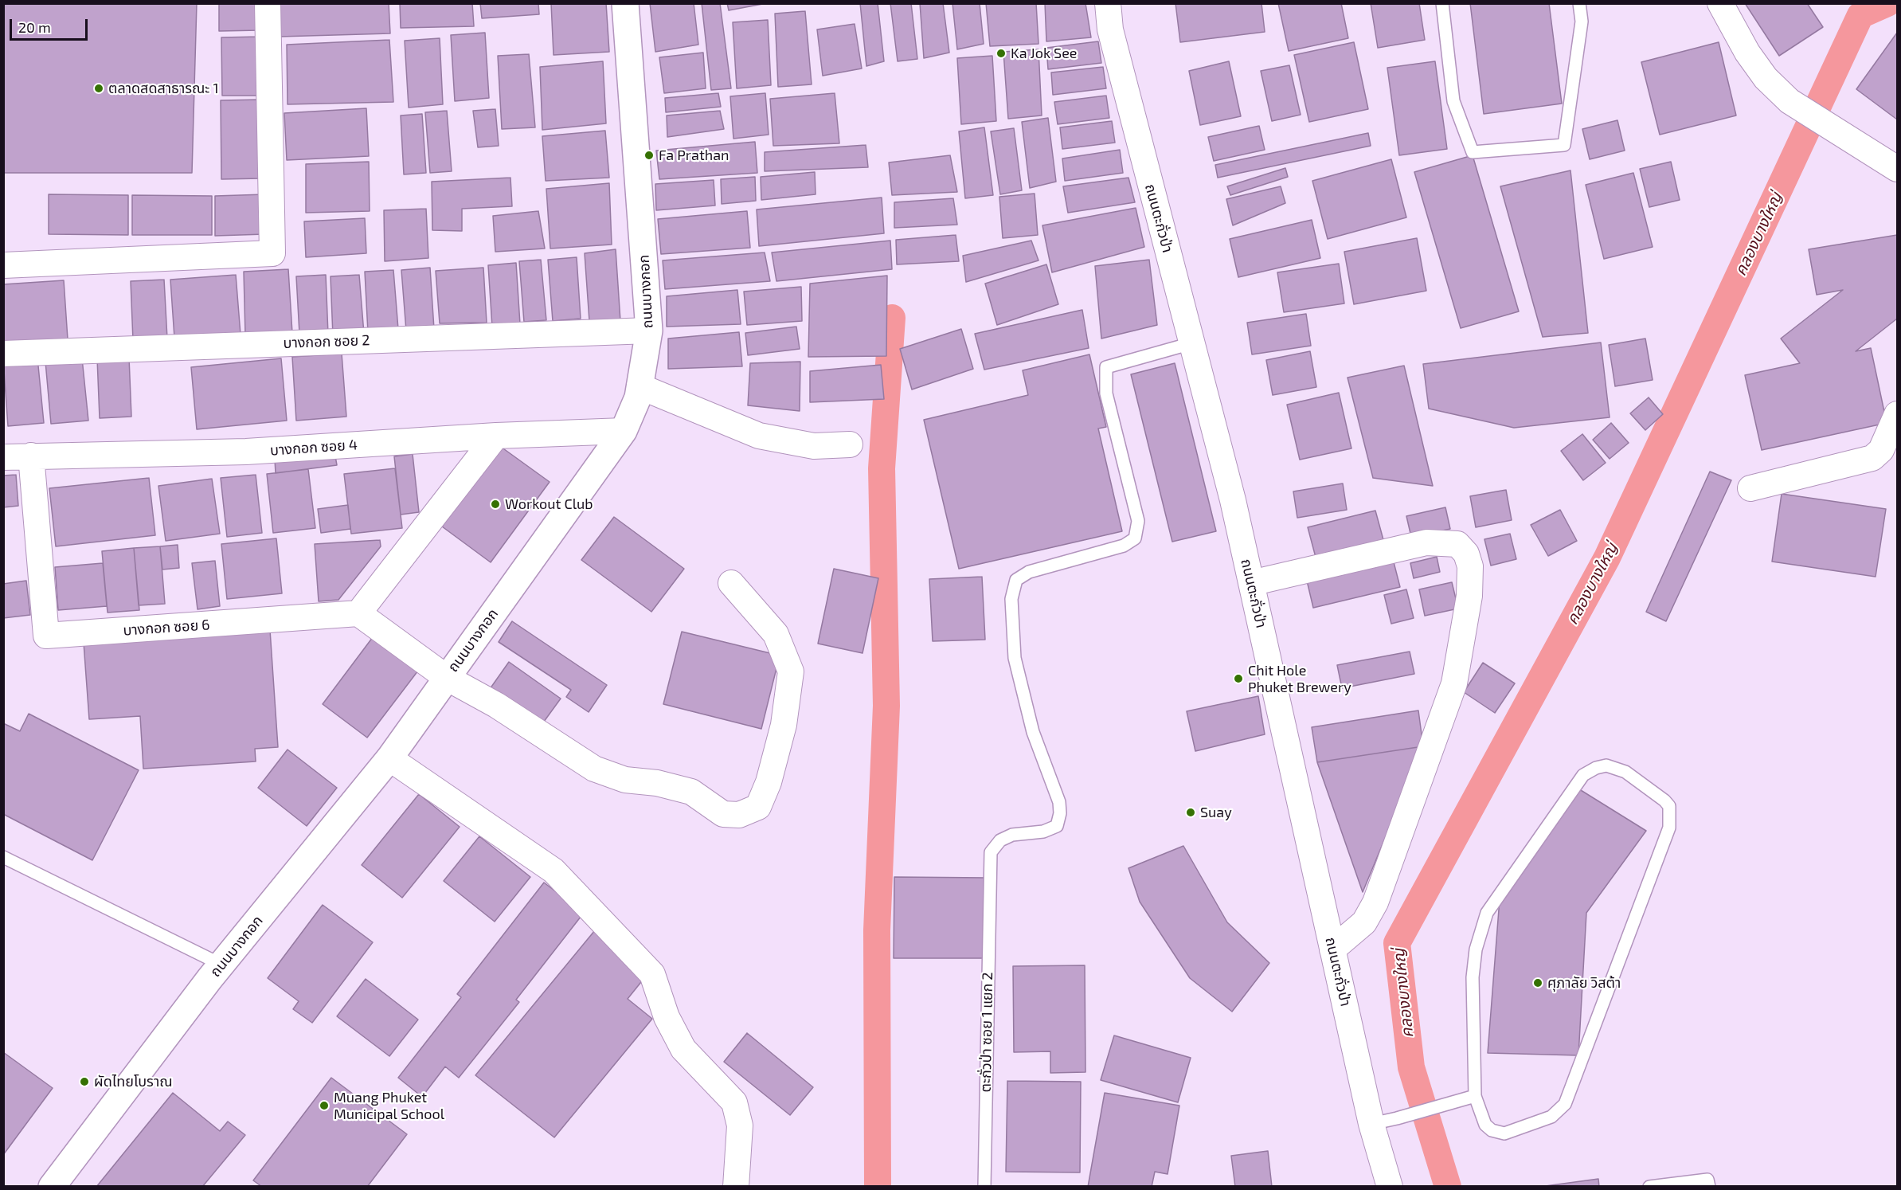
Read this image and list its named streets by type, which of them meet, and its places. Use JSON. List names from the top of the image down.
{
  "streets": {
    "main road": ["ถนนบางกอก"],
    "street": [
      "ถนนตะกั่วป่า",
      "บางกอก ซอย 2",
      "บางกอก ซอย 4",
      "บางกอก ซอย 6"
    ],
    "lane": ["ตะกั่วป่า ซอย 1 แยก 2"]
  },
  "crossings": [
    ["ถนนตะกั่วป่า", "ตะกั่วป่า ซอย 1 แยก 2"],
    ["ถนนบางกอก", "บางกอก ซอย 2"],
    ["ถนนบางกอก", "บางกอก ซอย 4"],
    ["บางกอก ซอย 4", "บางกอก ซอย 6"]
  ],
  "water": ["คลองบางใหญ่"],
  "places": [
    "Ka Jok See",
    "ตลาดสดสาธารณะ 1",
    "Fa Prathan",
    "Workout Club",
    "Chit Hole Phuket Brewery",
    "Suay",
    "ศุภาลัย วิสต้า",
    "ผัดไทยโบราณ",
    "Muang Phuket Municipal School"
  ],
  "scale_bar": "20 m"
}
